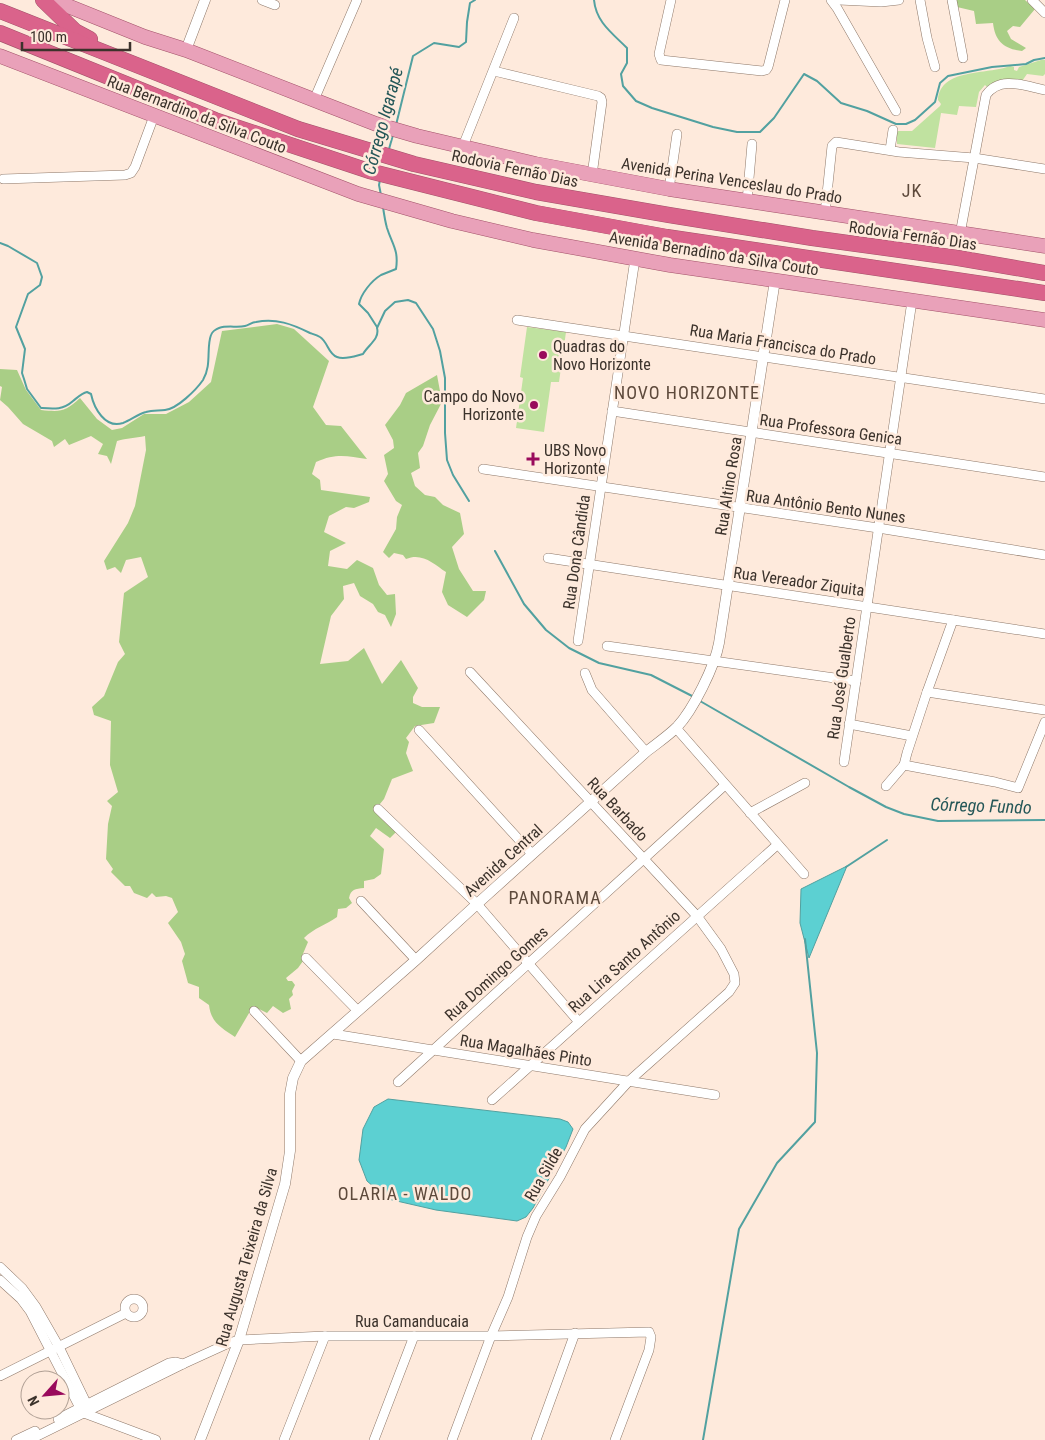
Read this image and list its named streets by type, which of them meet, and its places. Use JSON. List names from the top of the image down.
{
  "streets": {
    "highway": ["Rodovia Fernão Dias"],
    "main road": ["Rua Bernardino da Silva Couto", "Avenida Perina Venceslau do Prado", "Avenida Bernadino da Silva Couto"],
    "street": [
      "Rua Maria Francisca do Prado",
      "Rua Professora Genica",
      "Rua Altino Rosa",
      "Rua Antônio Bento Nunes",
      "Rua Dona Cândida",
      "Rua Vereador Ziquita",
      "Rua José Gualberto",
      "Rua Barbado",
      "Avenida Central",
      "Rua Lira Santo Antônio",
      "Rua Domingo Gomes",
      "Rua Magalhães Pinto",
      "Rua Silde",
      "Rua Augusta Teixeira da Silva",
      "Rua Camanducaia"
    ]
  },
  "crossings": [
    ["Rua Bernardino da Silva Couto", "Avenida Bernadino da Silva Couto"],
    ["Avenida Bernadino da Silva Couto", "Rua Altino Rosa"],
    ["Avenida Bernadino da Silva Couto", "Rua Dona Cândida"],
    ["Avenida Bernadino da Silva Couto", "Rua José Gualberto"],
    ["Rua Maria Francisca do Prado", "Rua Altino Rosa"],
    ["Rua Maria Francisca do Prado", "Rua Dona Cândida"],
    ["Rua Maria Francisca do Prado", "Rua José Gualberto"],
    ["Rua Professora Genica", "Rua Altino Rosa"],
    ["Rua Professora Genica", "Rua Dona Cândida"],
    ["Rua Professora Genica", "Rua José Gualberto"],
    ["Rua Altino Rosa", "Rua Antônio Bento Nunes"],
    ["Rua Altino Rosa", "Rua Vereador Ziquita"],
    ["Rua Altino Rosa", "Avenida Central"],
    ["Rua Antônio Bento Nunes", "Rua Dona Cândida"],
    ["Rua Antônio Bento Nunes", "Rua José Gualberto"],
    ["Rua Dona Cândida", "Rua Vereador Ziquita"],
    ["Rua Vereador Ziquita", "Rua José Gualberto"],
    ["Rua Barbado", "Avenida Central"],
    ["Rua Barbado", "Rua Lira Santo Antônio"],
    ["Rua Barbado", "Rua Domingo Gomes"],
    ["Rua Barbado", "Rua Silde"],
    ["Avenida Central", "Rua Magalhães Pinto"],
    ["Avenida Central", "Rua Augusta Teixeira da Silva"],
    ["Rua Lira Santo Antônio", "Rua Magalhães Pinto"],
    ["Rua Domingo Gomes", "Rua Magalhães Pinto"],
    ["Rua Magalhães Pinto", "Rua Silde"],
    ["Rua Magalhães Pinto", "Rua Augusta Teixeira da Silva"],
    ["Rua Silde", "Rua Camanducaia"],
    ["Rua Augusta Teixeira da Silva", "Rua Camanducaia"]
  ],
  "districts": [
    "JK",
    "NOVO HORIZONTE",
    "PANORAMA",
    "OLARIA - WALDO"
  ],
  "water": ["Córrego Igarapé", "Córrego Fundo"],
  "places": {
    "other": ["Quadras do Novo Horizonte", "Campo do Novo Horizonte"],
    "health": ["UBS Novo Horizonte"]
  },
  "scale_bar": "100 m",
  "north": "bottom left"
}
